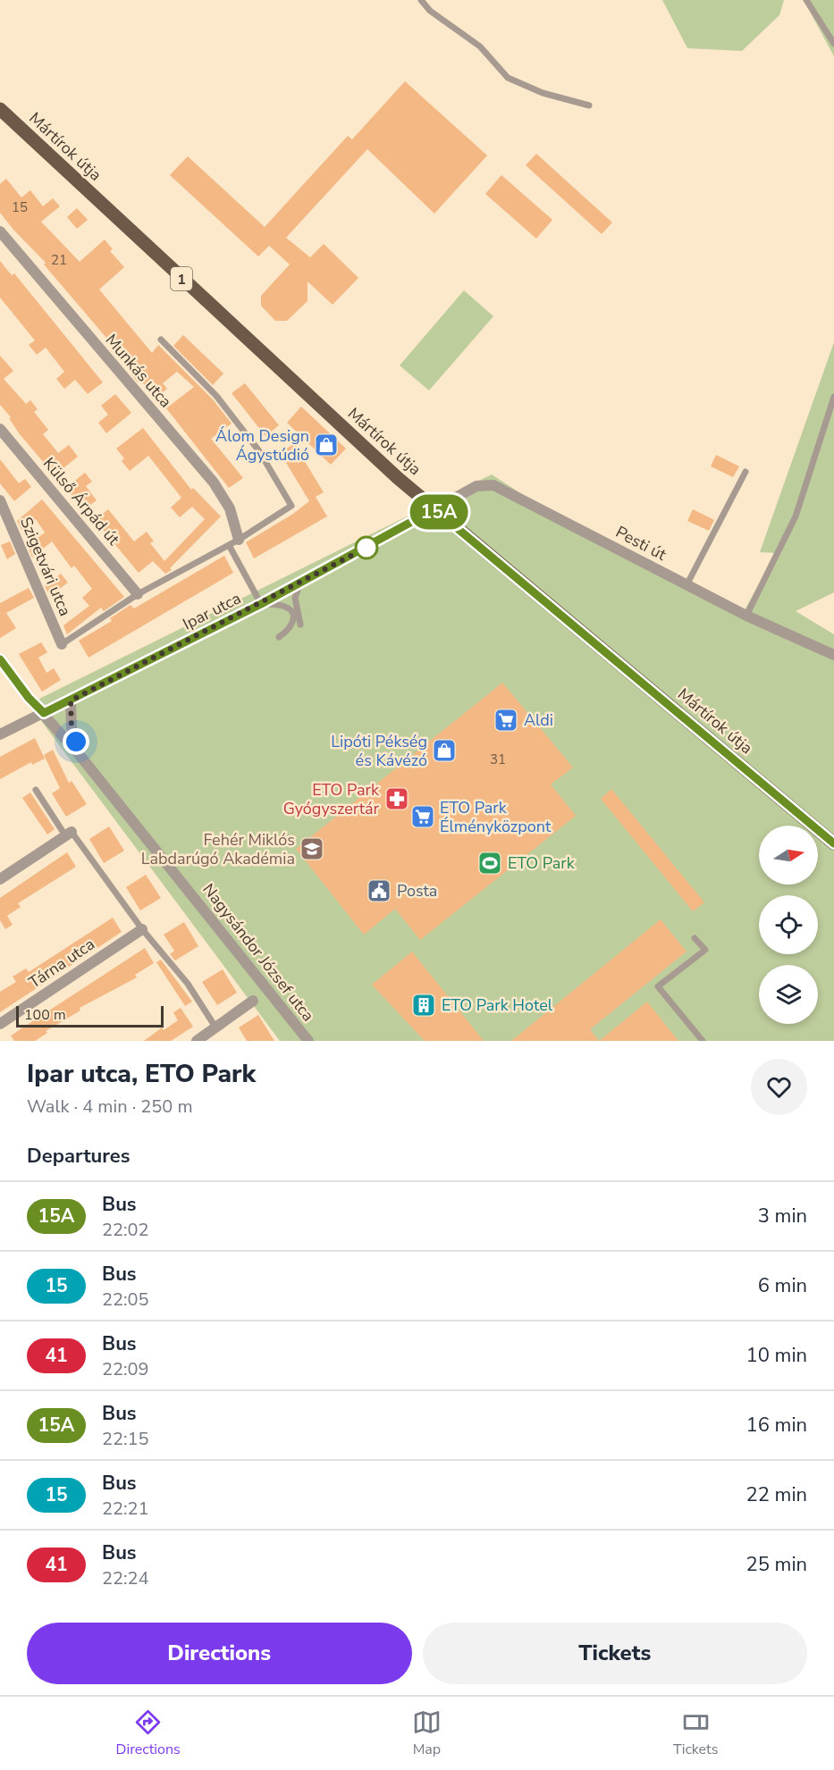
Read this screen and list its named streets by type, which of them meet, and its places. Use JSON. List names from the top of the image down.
{
  "streets": {
    "main road": ["Mártírok útja", "1"],
    "street": [
      "Munkás utca",
      "Külső Árpád út",
      "Pesti út",
      "Szigetvári utca",
      "Ipar utca",
      "Nagysándor József utca",
      "Tárna utca"
    ]
  },
  "crossings": [
    ["Mártírok útja", "Pesti út"],
    ["Mártírok útja", "Ipar utca"],
    ["Pesti út", "Ipar utca"],
    ["Ipar utca", "Nagysándor József utca"]
  ],
  "places": {
    "shop": ["Álom Design Ágystúdió", "Lipóti Pékség és Kávézó"],
    "supermarket": ["Aldi", "ETO Park Élményközpont"],
    "pharmacy": ["ETO Park Gyógyszertár"],
    "school or university": ["Fehér Miklós Labdarúgó Akadémia"],
    "sports": ["ETO Park"],
    "public building": ["Posta"],
    "building": ["ETO Park Hotel"]
  },
  "lines": ["bus line 15A"],
  "house_numbers": ["15", "21", "31"],
  "scale_bar": "100 m",
  "north": "right",
  "page": {
    "on_map": "15A",
    "scale": "100 m",
    "heading": [
      ["Ipar utca, ETO Park", "Walk · 4 min · 250 m"],
      "Departures"
    ],
    "list": [
      {
        "mark": "15A",
        "name": "Bus",
        "note": "22:02",
        "value": "3 min"
      },
      {
        "mark": "15",
        "name": "Bus",
        "note": "22:05",
        "value": "6 min"
      },
      {
        "mark": "41",
        "name": "Bus",
        "note": "22:09",
        "value": "10 min"
      },
      {
        "mark": "15A",
        "name": "Bus",
        "note": "22:15",
        "value": "16 min"
      },
      {
        "mark": "15",
        "name": "Bus",
        "note": "22:21",
        "value": "22 min"
      },
      {
        "mark": "41",
        "name": "Bus",
        "note": "22:24",
        "value": "25 min"
      }
    ],
    "buttons": ["Directions", "Tickets"],
    "tabs": ["Directions", "Map", "Tickets"]
  }
}
